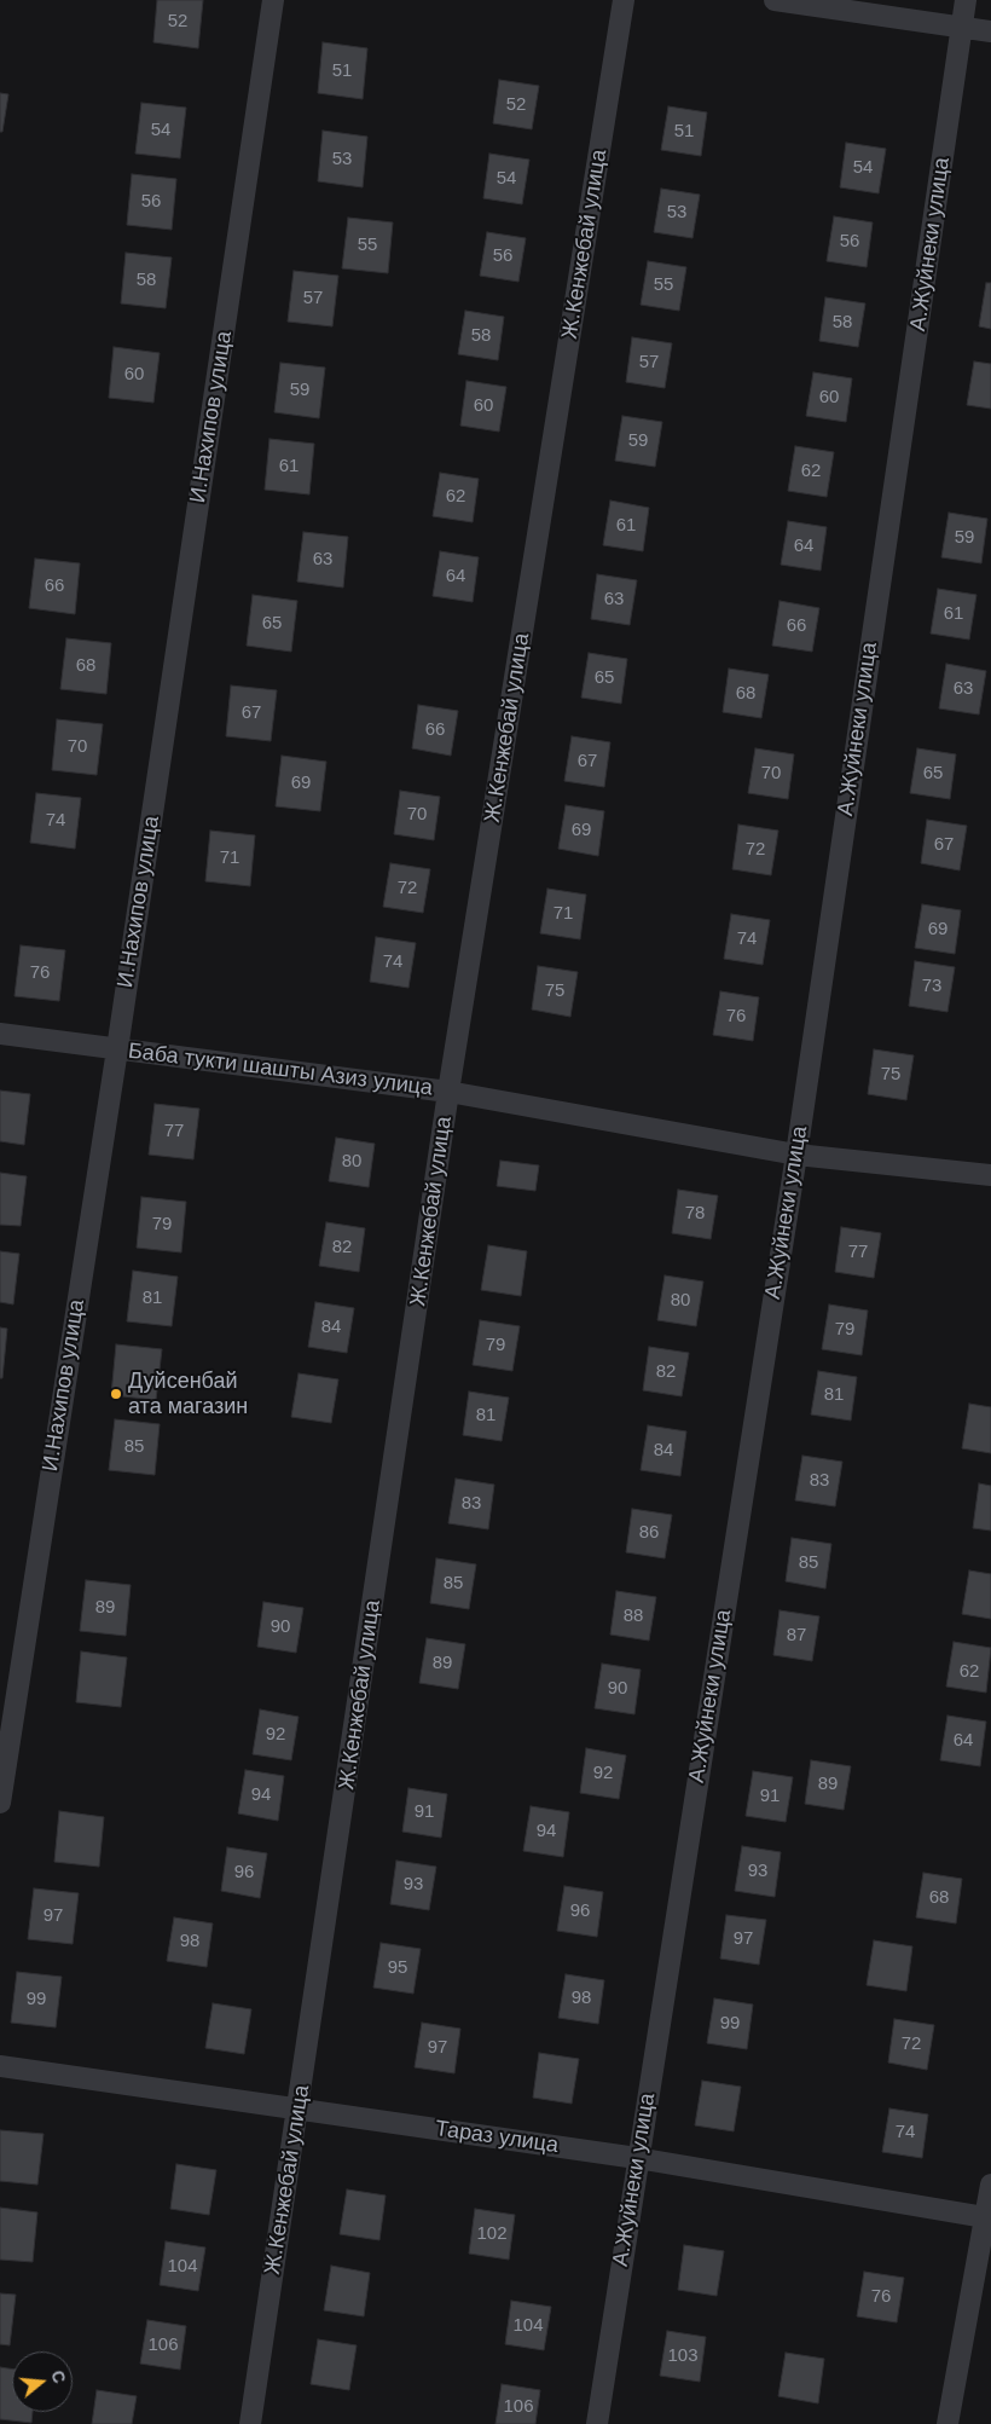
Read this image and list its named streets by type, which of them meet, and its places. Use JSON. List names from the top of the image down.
{
  "streets": {
    "street": [
      "Ж.Кенжебай улица",
      "А.Жуйнеки улица",
      "И.Нахипов улица",
      "Баба тукти шашты Азиз улица",
      "Тараз улица"
    ]
  },
  "crossings": [
    ["Ж.Кенжебай улица", "Баба тукти шашты Азиз улица"],
    ["Ж.Кенжебай улица", "Тараз улица"],
    ["А.Жуйнеки улица", "Баба тукти шашты Азиз улица"],
    ["А.Жуйнеки улица", "Тараз улица"],
    ["И.Нахипов улица", "Баба тукти шашты Азиз улица"]
  ],
  "places": ["Дуйсенбай ата магазин"],
  "house_numbers": [
    "52",
    "51",
    "52",
    "54",
    "51",
    "53",
    "54",
    "54",
    "56",
    "53",
    "56",
    "55",
    "56",
    "58",
    "55",
    "57",
    "58",
    "58",
    "57",
    "60",
    "59",
    "60",
    "60",
    "59",
    "61",
    "62",
    "62",
    "61",
    "59",
    "64",
    "63",
    "64",
    "66",
    "63",
    "61",
    "65",
    "66",
    "68",
    "65",
    "63",
    "68",
    "67",
    "66",
    "70",
    "67",
    "70",
    "65",
    "69",
    "70",
    "74",
    "69",
    "67",
    "72",
    "71",
    "72",
    "71",
    "69",
    "74",
    "74",
    "76",
    "73",
    "75",
    "76",
    "75",
    "77",
    "80",
    "78",
    "79",
    "82",
    "77",
    "81",
    "80",
    "84",
    "79",
    "79",
    "82",
    "81",
    "81",
    "85",
    "84",
    "83",
    "83",
    "86",
    "85",
    "85",
    "89",
    "88",
    "90",
    "87",
    "89",
    "62",
    "90",
    "92",
    "64",
    "92",
    "89",
    "94",
    "91",
    "91",
    "94",
    "93",
    "96",
    "93",
    "68",
    "96",
    "97",
    "97",
    "98",
    "95",
    "98",
    "99",
    "99",
    "72",
    "97",
    "74",
    "102",
    "104",
    "76",
    "104",
    "106",
    "103",
    "106"
  ],
  "north": "right"
}
